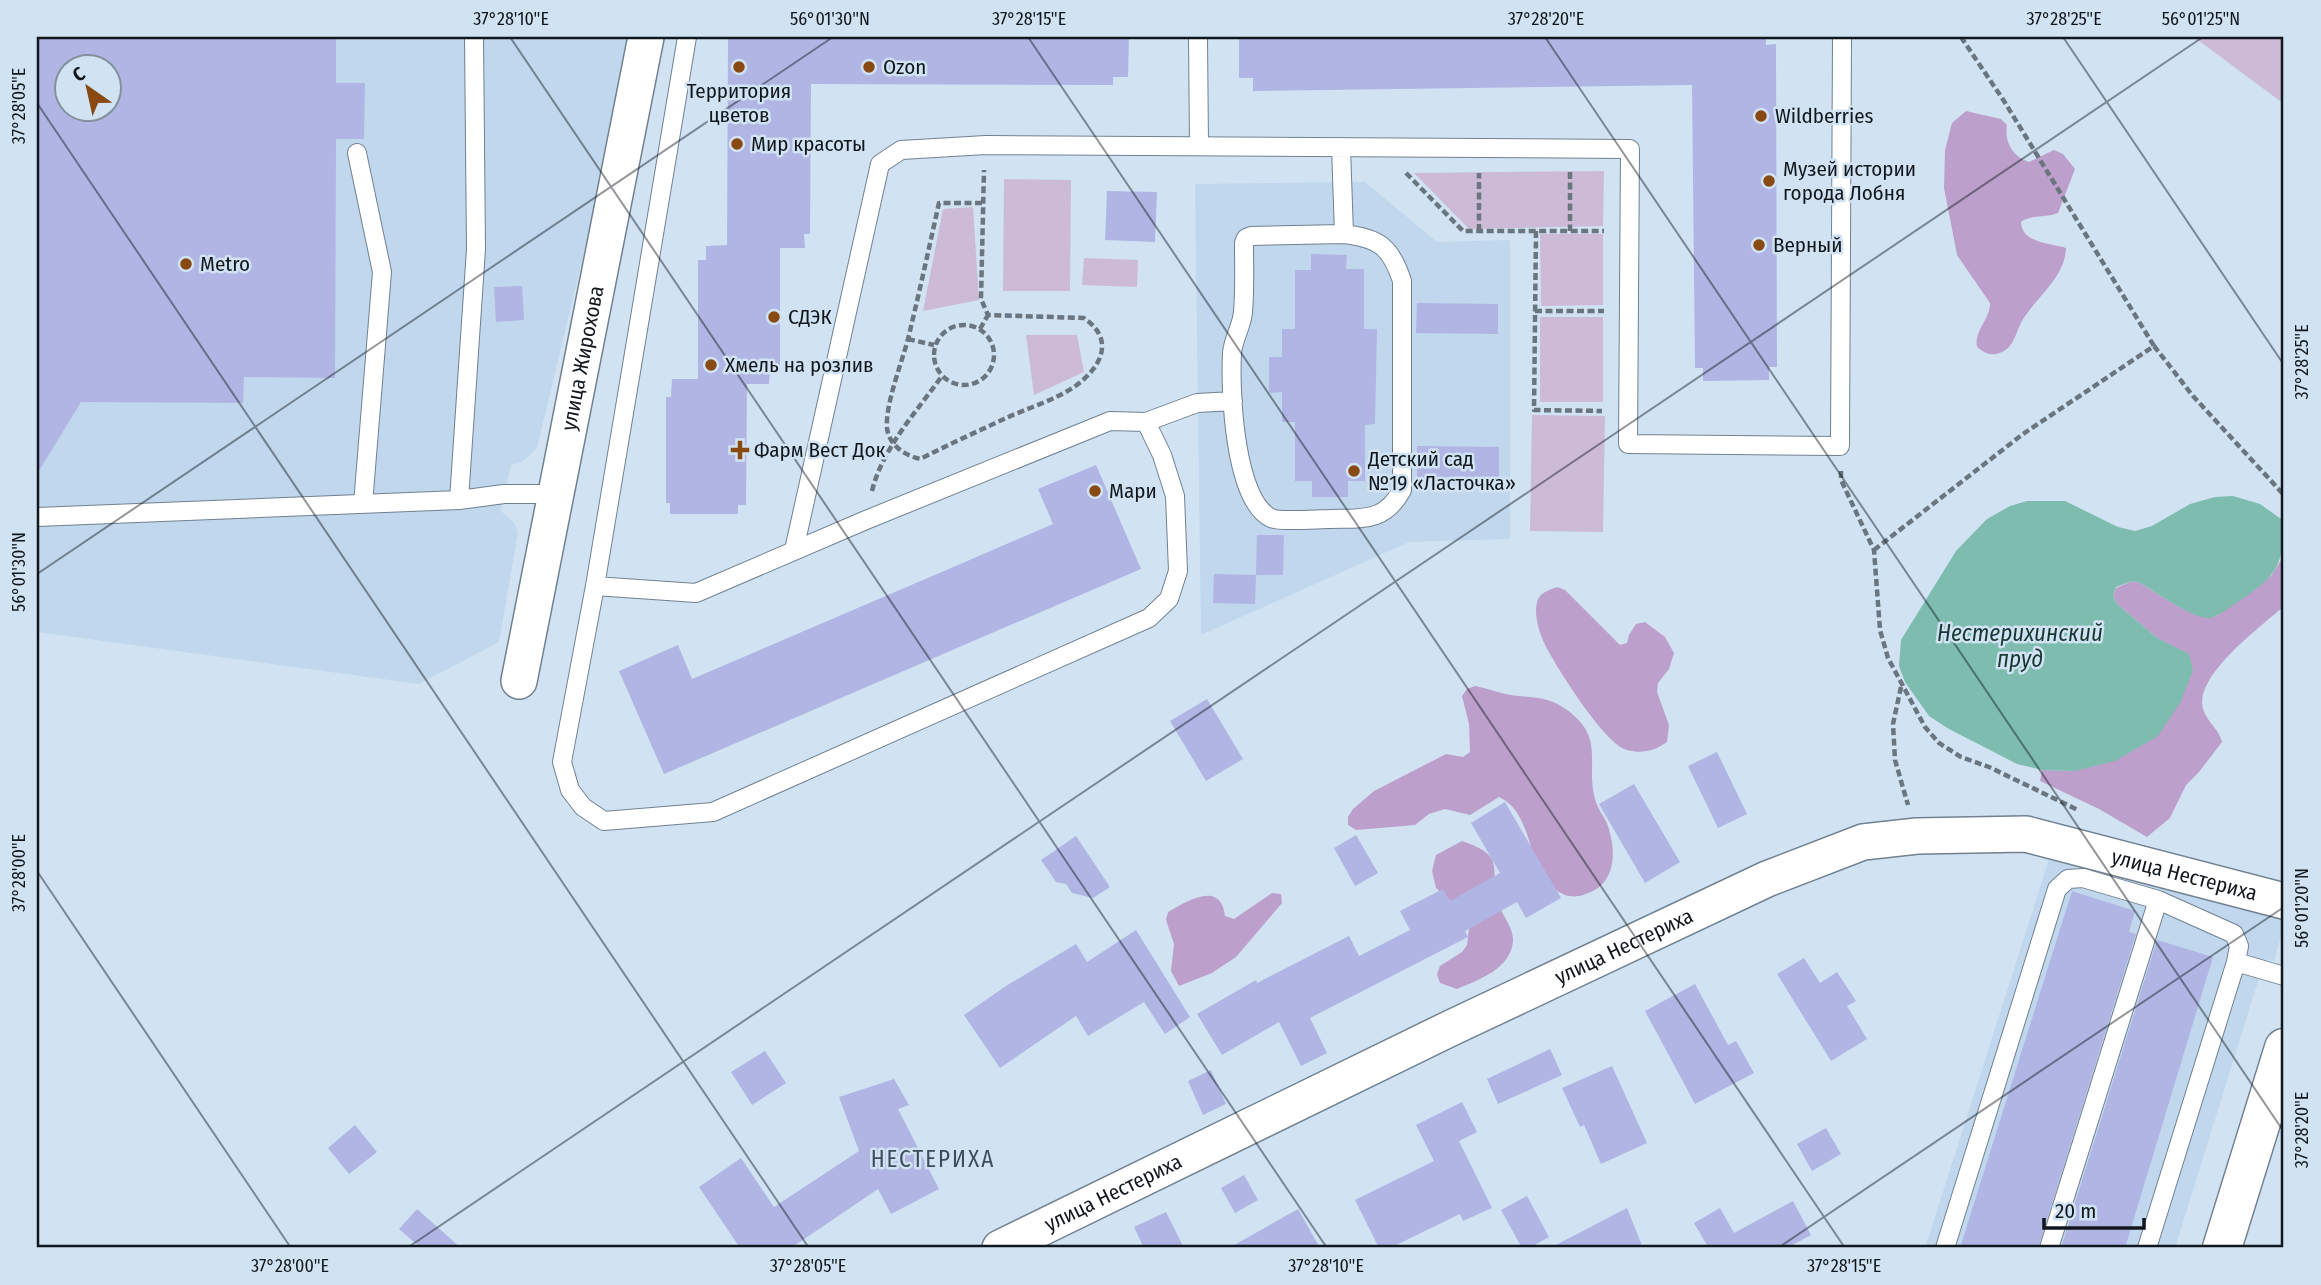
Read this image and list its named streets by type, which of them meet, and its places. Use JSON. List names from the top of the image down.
{
  "streets": {
    "street": ["улица Жирохова", "улица Нестериха"]
  },
  "districts": ["НЕСТЕРИХА"],
  "water": ["Нестерихинский пруд"],
  "places": {
    "other": [
      "Территория цветов",
      "Ozon",
      "Wildberries",
      "Мир красоты",
      "Музей истории города Лобня",
      "Верный",
      "Metro",
      "СДЭК",
      "Хмель на розлив",
      "Детский сад №19 «Ласточка»",
      "Мари"
    ],
    "health": ["Фарм Вест Док"]
  },
  "scale_bar": "20 m",
  "north": "top left",
  "coordinates": [
    "37°28'10\"E",
    "56°01'30\"N",
    "37°28'15\"E",
    "37°28'20\"E",
    "37°28'25\"E",
    "56°01'25\"N",
    "37°28'05\"E",
    "37°28'00\"E",
    "56°01'20\"N"
  ]
}
